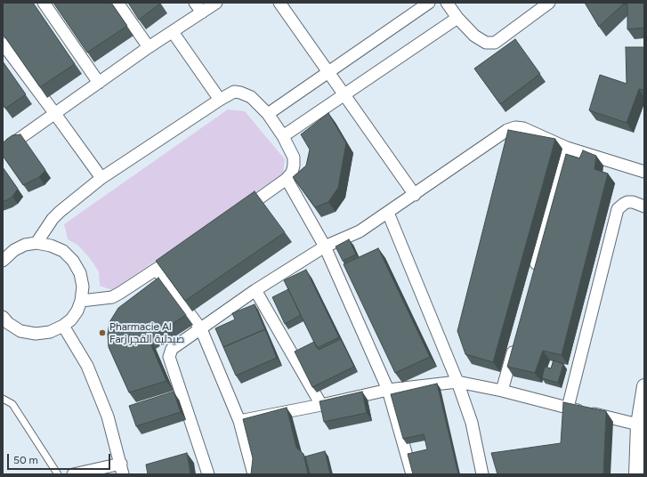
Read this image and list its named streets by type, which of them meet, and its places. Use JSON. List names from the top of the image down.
{
  "places": ["Pharmacie Al Farj صيدلية الفجر"],
  "scale_bar": "50 m"
}
